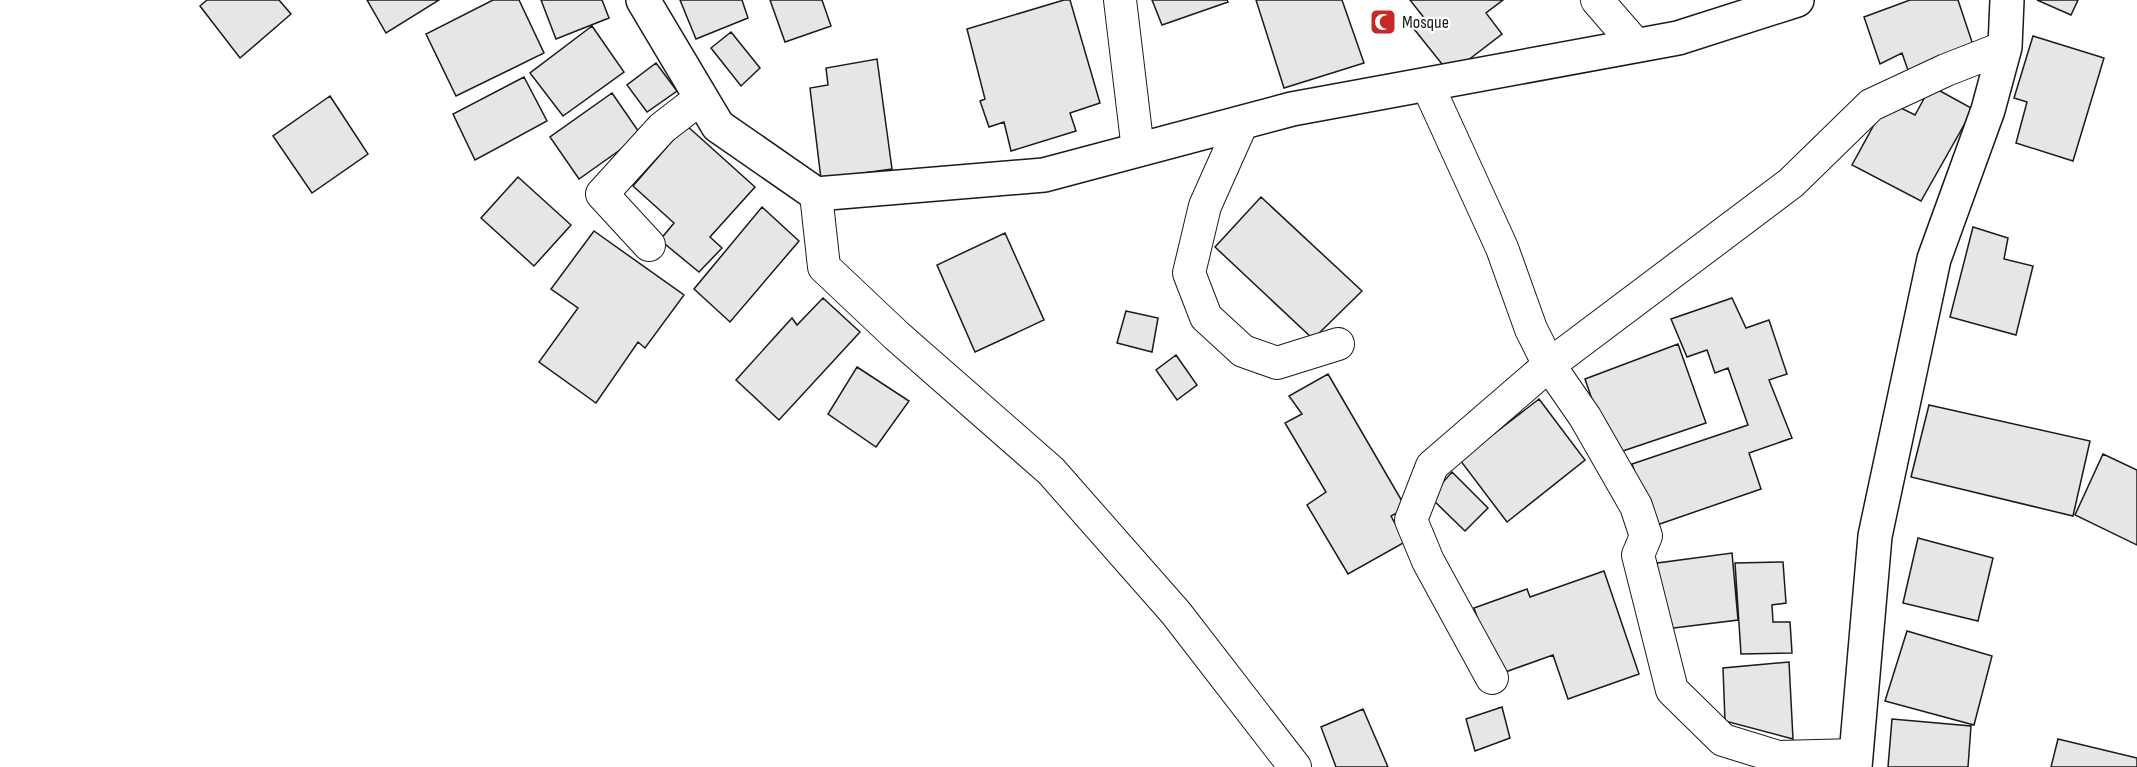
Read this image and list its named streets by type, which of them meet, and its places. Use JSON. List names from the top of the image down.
{
  "places": {
    "mosque": ["Mosque"]
  }
}
